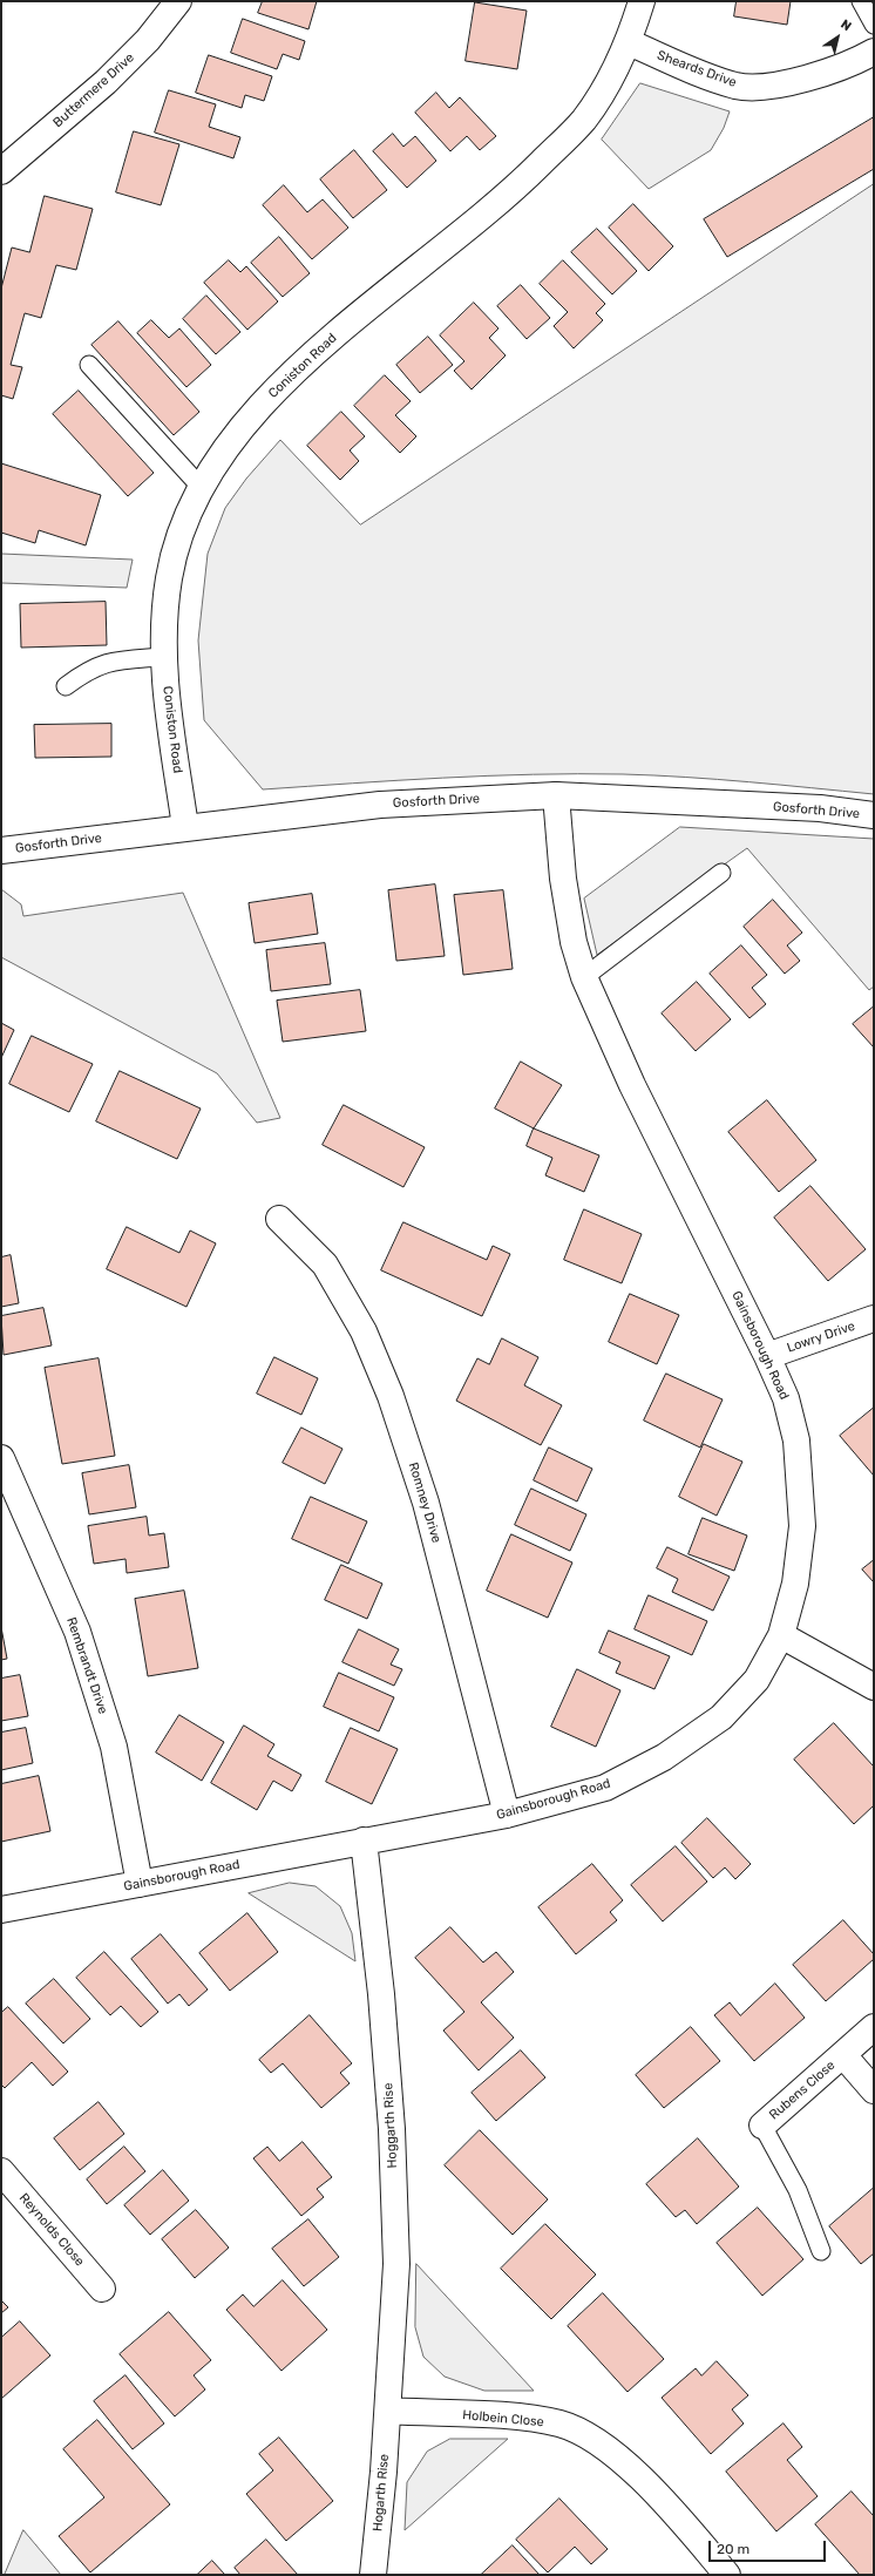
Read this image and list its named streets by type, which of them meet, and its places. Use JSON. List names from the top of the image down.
{
  "streets": {
    "street": [
      "Sheards Drive",
      "Buttermere Drive",
      "Coniston Road",
      "Gosforth Drive",
      "Lowry Drive",
      "Gainsborough Road",
      "Romney Drive",
      "Rembrandt Drive",
      "Rubens Close",
      "Hoggarth Rise",
      "Reynolds Close",
      "Holbein Close",
      "Hogarth Rise"
    ]
  },
  "crossings": [
    ["Sheards Drive", "Coniston Road"],
    ["Coniston Road", "Gosforth Drive"],
    ["Gosforth Drive", "Gainsborough Road"],
    ["Lowry Drive", "Gainsborough Road"],
    ["Gainsborough Road", "Romney Drive"],
    ["Gainsborough Road", "Rembrandt Drive"],
    ["Gainsborough Road", "Hoggarth Rise"],
    ["Hoggarth Rise", "Holbein Close"],
    ["Hoggarth Rise", "Hogarth Rise"],
    ["Holbein Close", "Hogarth Rise"]
  ],
  "scale_bar": "20 m",
  "north": "top right"
}
